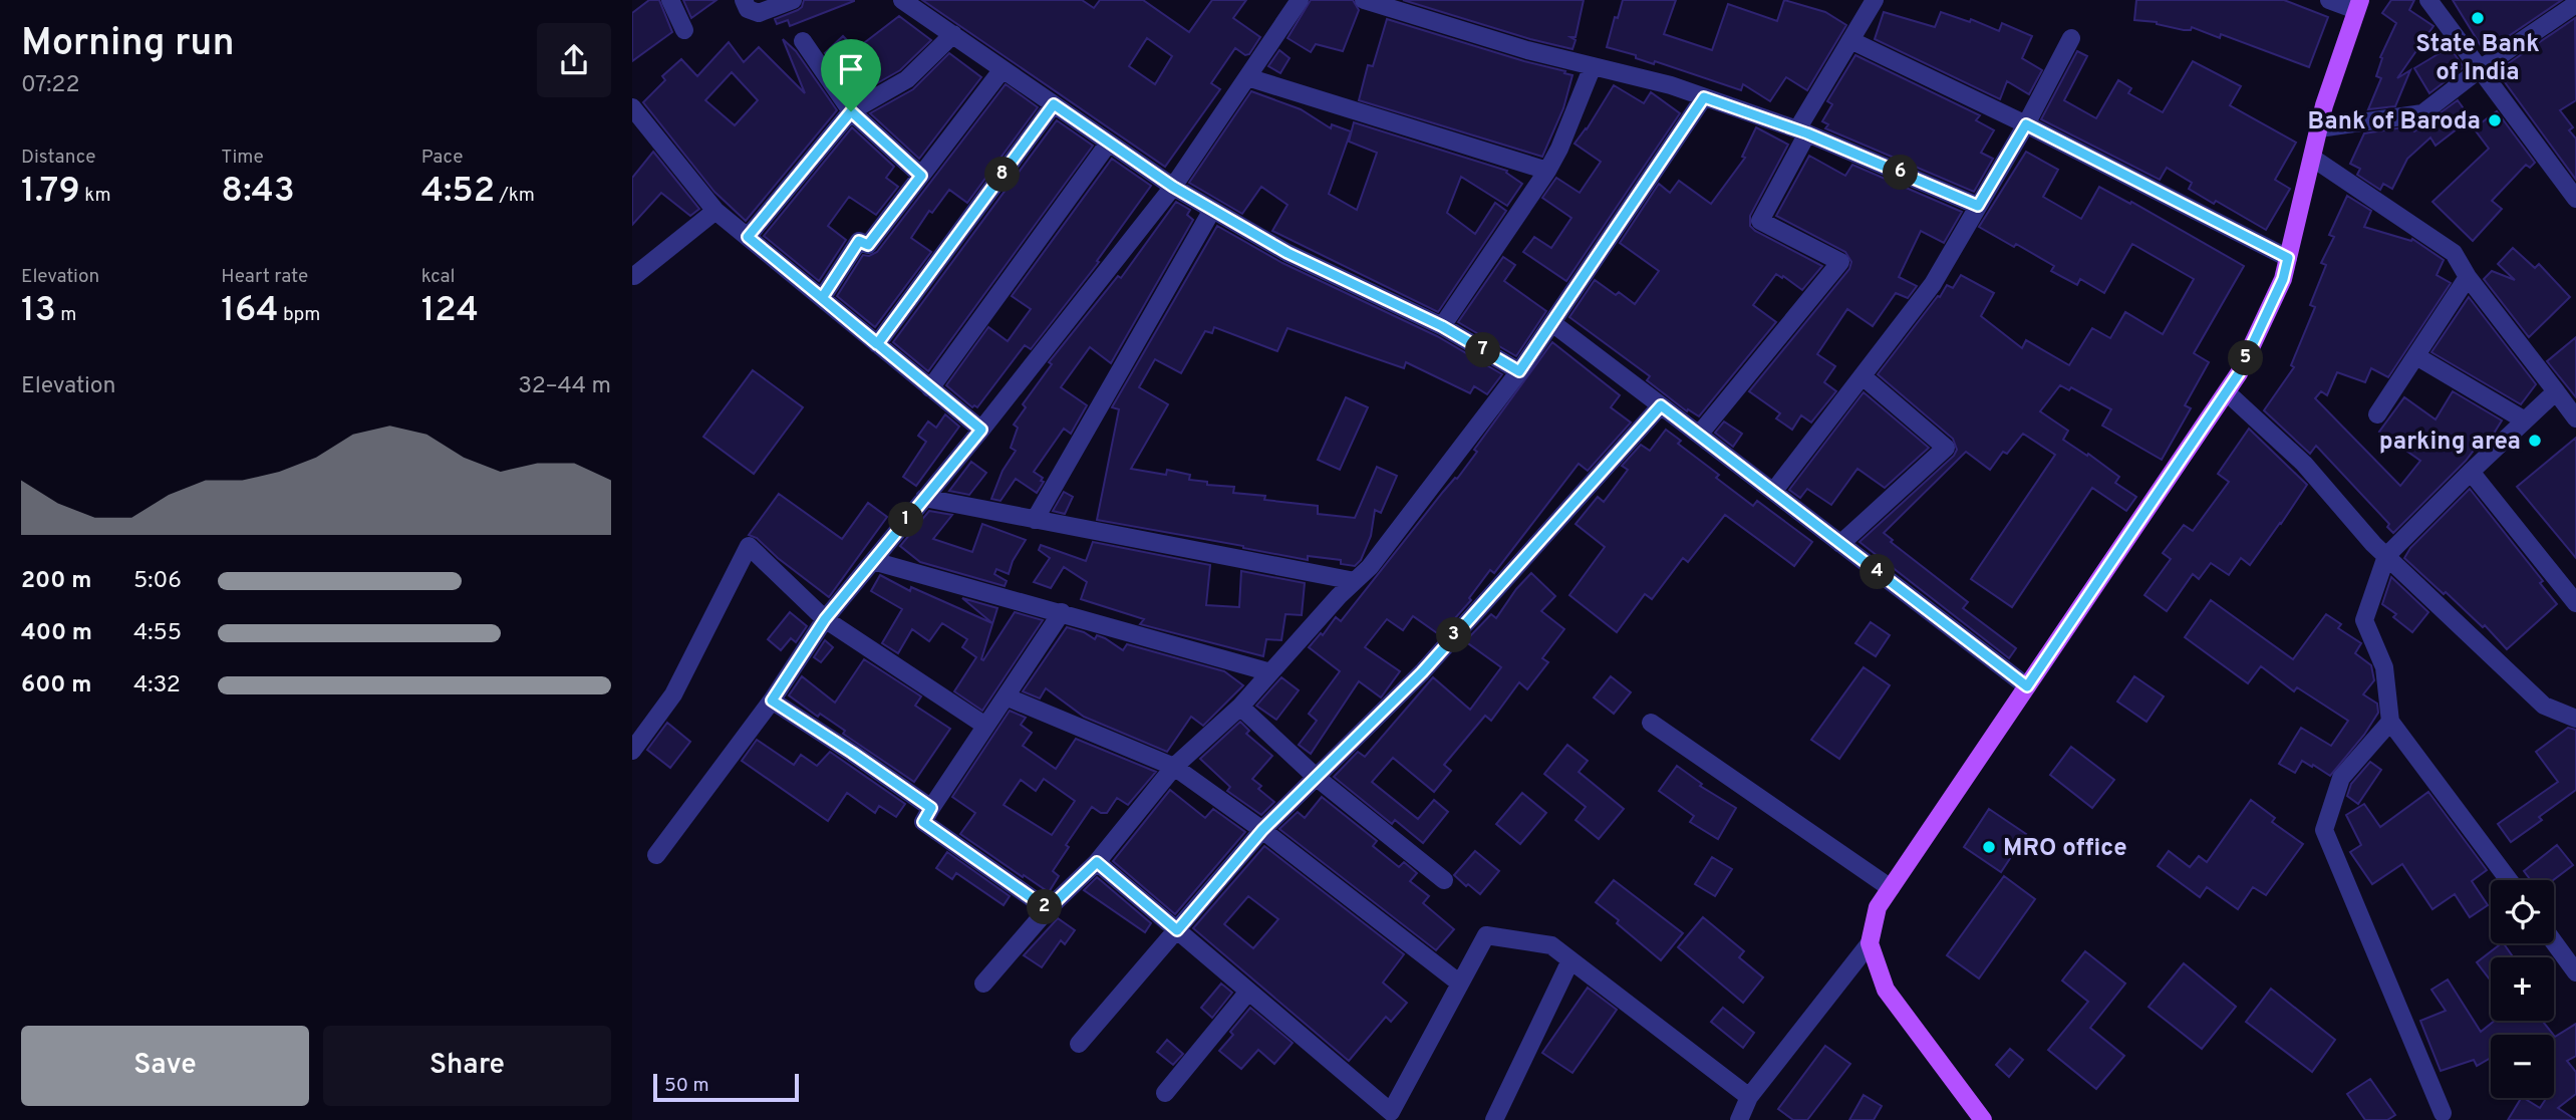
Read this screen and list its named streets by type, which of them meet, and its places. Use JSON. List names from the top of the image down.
{
  "places": [
    "State Bank of India",
    "Bank of Baroda",
    "parking area",
    "MRO office"
  ],
  "scale_bar": "50 m",
  "page": {
    "heading": ["Morning run", "07:22"],
    "stats": [
      ["Distance", "1.79 km"],
      ["Time", "8:43"],
      ["Pace", "4:52 /km"],
      ["Elevation", "13 m"],
      ["Heart rate", "164 bpm"],
      ["kcal", "124"]
    ],
    "pins": [
      "6",
      "8",
      "7",
      "5",
      "1",
      "4",
      "3",
      "2"
    ],
    "chart": ["Elevation", "32–44 m"],
    "list": [
      {
        "name": "200 m",
        "note": "5:06"
      },
      {
        "name": "400 m",
        "note": "4:55"
      },
      {
        "name": "600 m",
        "note": "4:32"
      }
    ],
    "map_buttons": ["+", "−"],
    "buttons": ["Save", "Share"],
    "scale": "50 m"
  }
}
